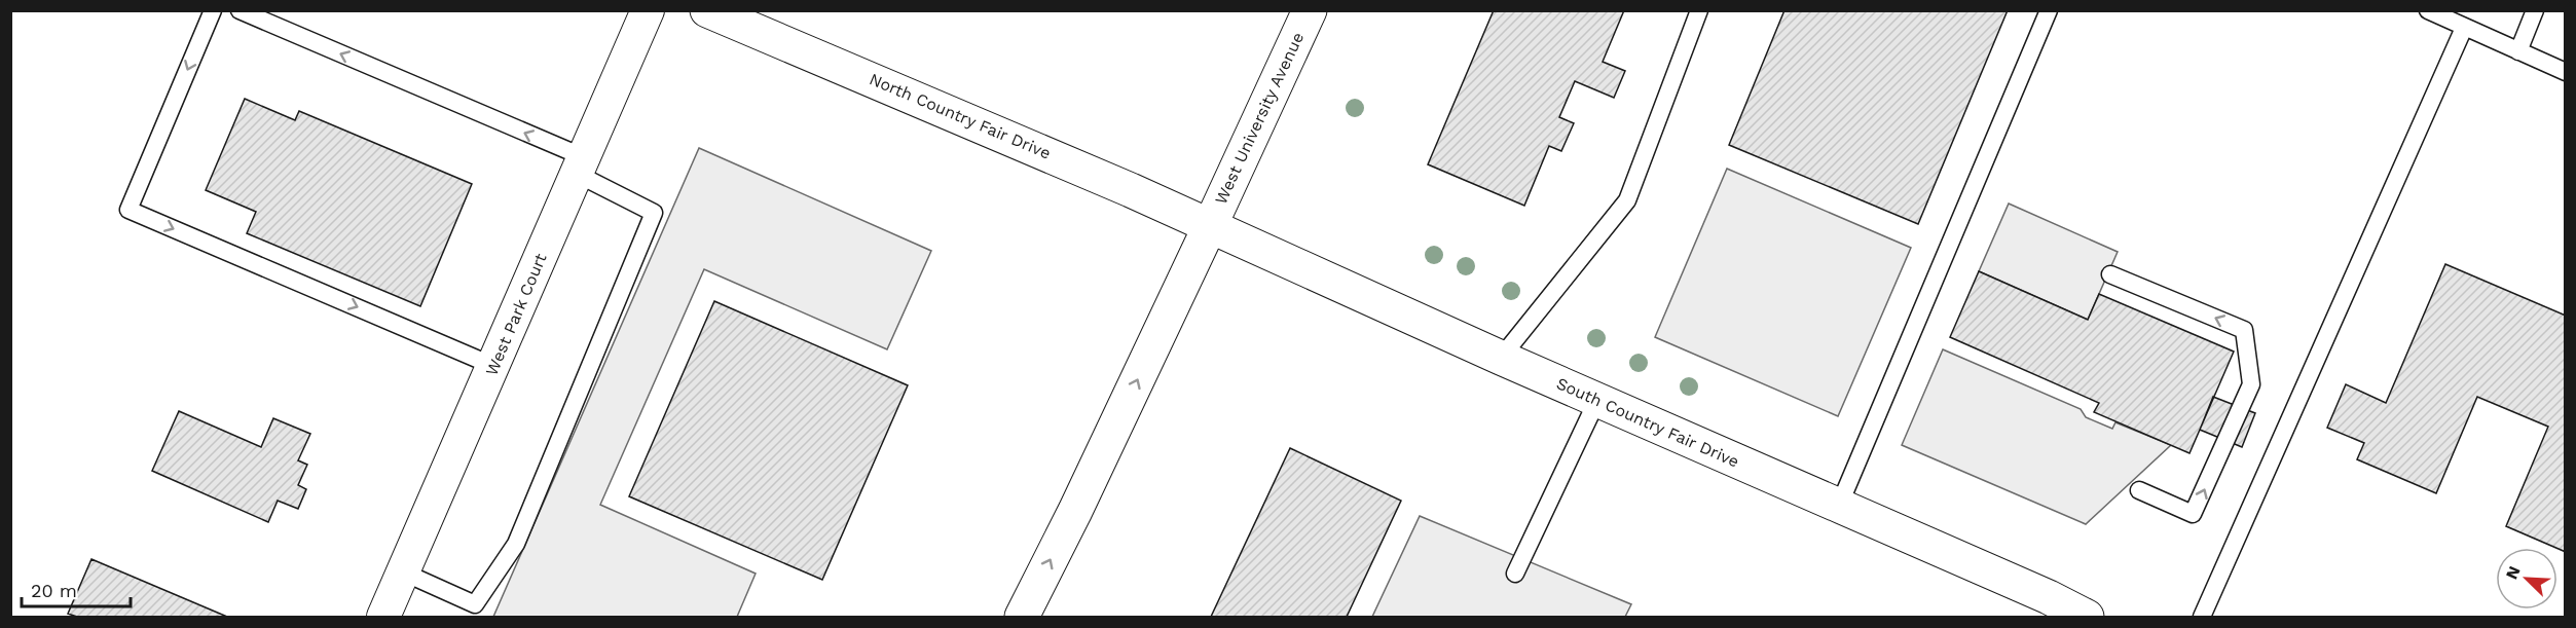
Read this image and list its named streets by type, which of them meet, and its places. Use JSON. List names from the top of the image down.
{
  "streets": {
    "main road": ["North Country Fair Drive", "West University Avenue", "South Country Fair Drive"],
    "street": ["West Park Court"]
  },
  "crossings": [
    ["North Country Fair Drive", "West University Avenue"],
    ["North Country Fair Drive", "South Country Fair Drive"],
    ["West University Avenue", "South Country Fair Drive"]
  ],
  "one_way": ["West University Avenue"],
  "scale_bar": "20 m",
  "north": "top left"
}
